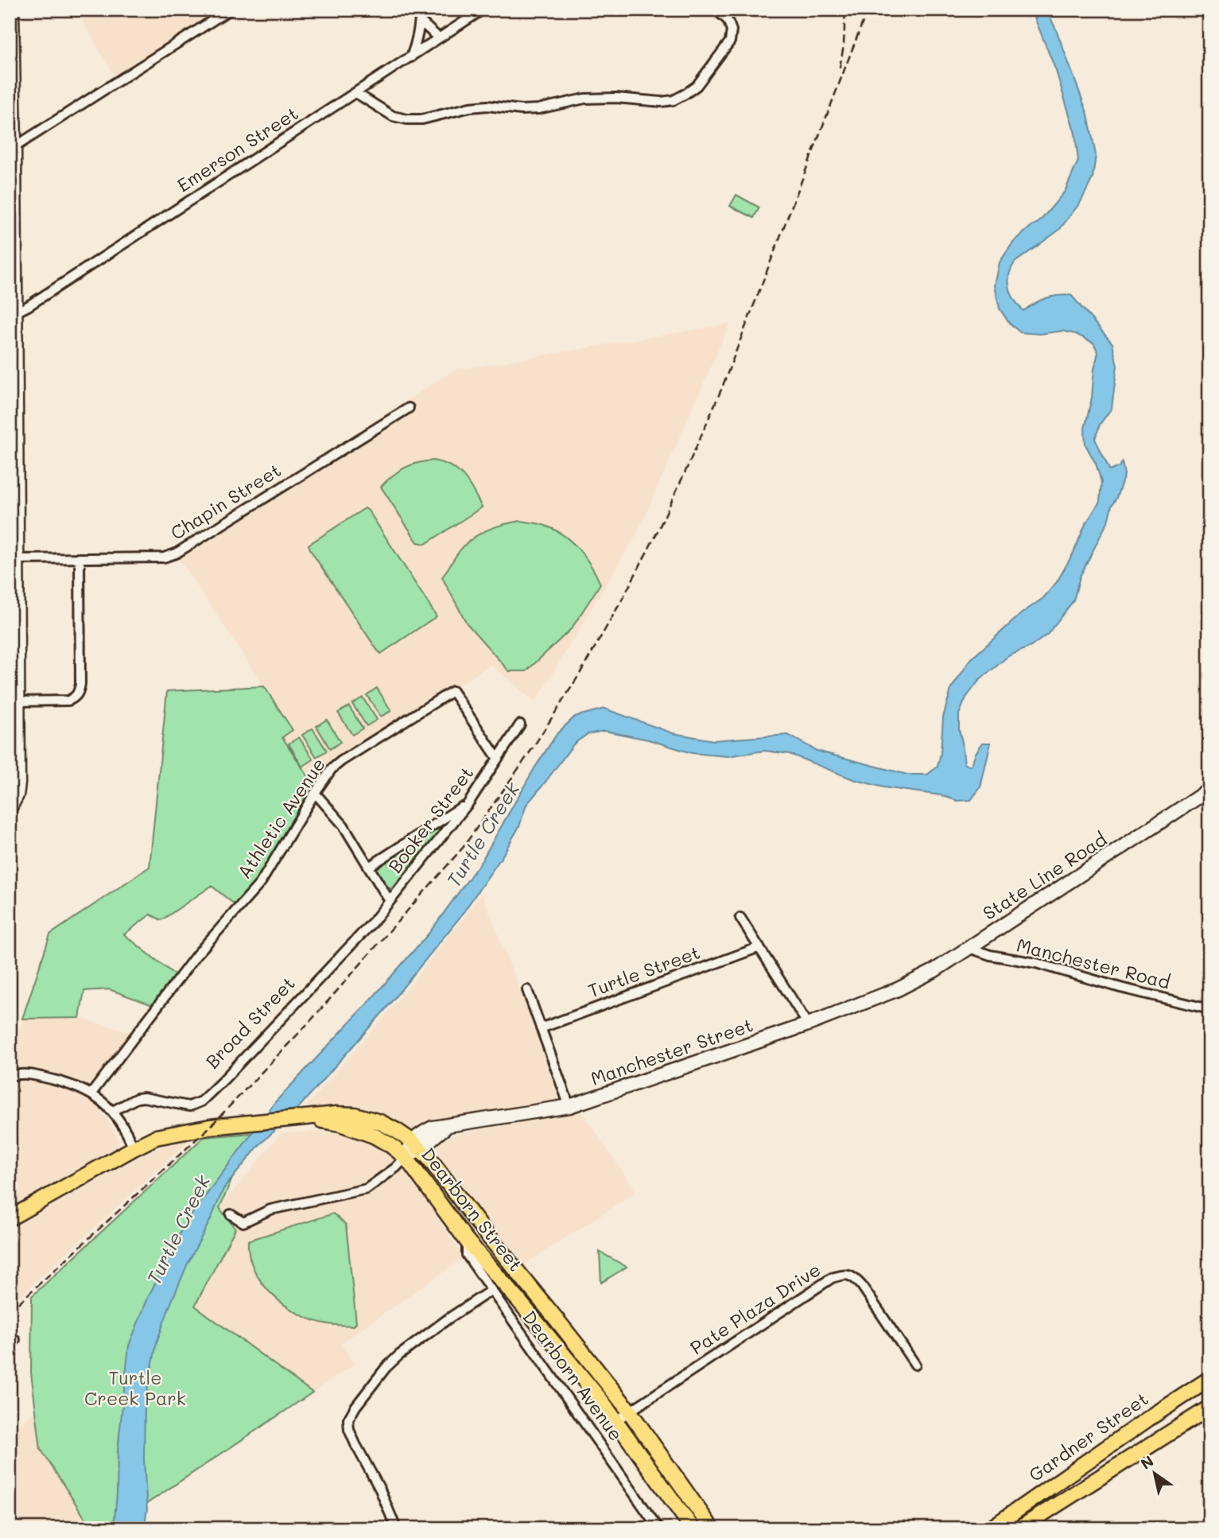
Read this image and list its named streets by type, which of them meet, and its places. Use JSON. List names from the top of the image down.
{
  "streets": {
    "main road": ["Dearborn Street", "Gardner Street"],
    "street": [
      "Emerson Street",
      "Chapin Street",
      "Athletic Avenue",
      "Booker Street",
      "State Line Road",
      "Manchester Road",
      "Turtle Street",
      "Broad Street",
      "Manchester Street",
      "Pate Plaza Drive",
      "Dearborn Avenue"
    ]
  },
  "crossings": [
    ["Athletic Avenue", "Booker Street"],
    ["Booker Street", "Broad Street"],
    ["State Line Road", "Manchester Road"],
    ["State Line Road", "Manchester Street"],
    ["Manchester Street", "Dearborn Street"],
    ["Dearborn Street", "Pate Plaza Drive"],
    ["Dearborn Street", "Dearborn Avenue"]
  ],
  "water": ["Turtle Creek"],
  "parks": ["Turtle Creek Park"],
  "north": "top left"
}
